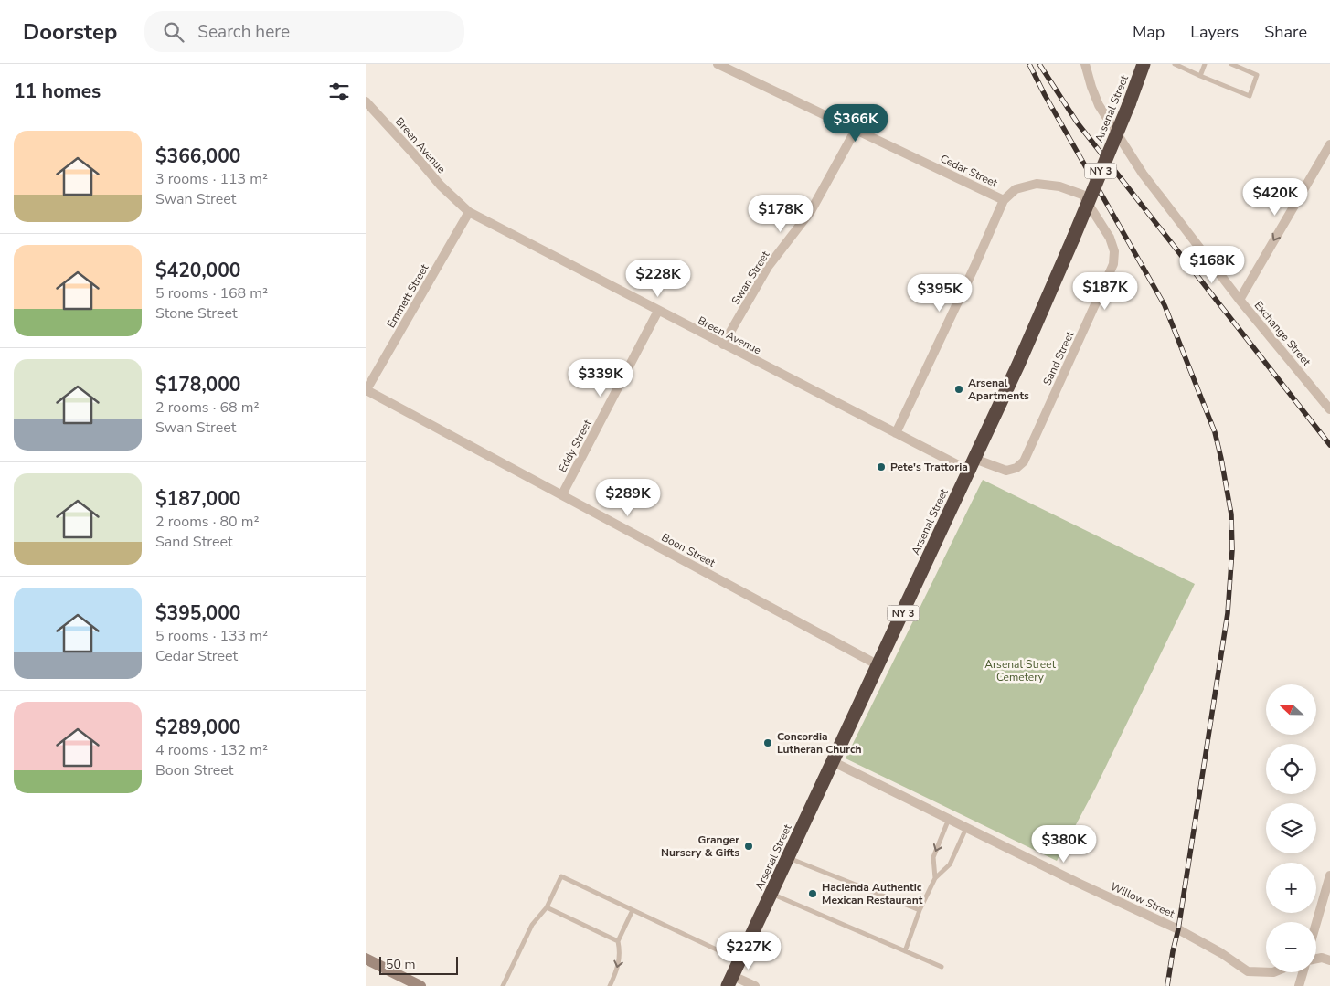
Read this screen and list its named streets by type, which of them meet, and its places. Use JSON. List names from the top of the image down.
{
  "streets": {
    "highway": ["Arsenal Street", "NY 3"],
    "street": [
      "Breen Avenue",
      "Cedar Street",
      "Swan Street",
      "Emmett Street",
      "Exchange Street",
      "Sand Street",
      "Eddy Street",
      "Boon Street",
      "Willow Street"
    ]
  },
  "crossings": [
    ["Arsenal Street", "Breen Avenue"],
    ["Arsenal Street", "Sand Street"],
    ["Arsenal Street", "Boon Street"],
    ["Arsenal Street", "Willow Street"],
    ["Breen Avenue", "Cedar Street"],
    ["Breen Avenue", "Swan Street"],
    ["Breen Avenue", "Emmett Street"],
    ["Breen Avenue", "Sand Street"],
    ["Breen Avenue", "Eddy Street"],
    ["Cedar Street", "Swan Street"],
    ["Cedar Street", "Sand Street"],
    ["Emmett Street", "Boon Street"],
    ["Eddy Street", "Boon Street"]
  ],
  "parks": ["Arsenal Street Cemetery"],
  "places": [
    "Arsenal Apartments",
    "Pete's Trattoria",
    "Concordia Lutheran Church",
    "Granger Nursery & Gifts",
    "Hacienda Authentic Mexican Restaurant"
  ],
  "scale_bar": "50 m",
  "north": "left",
  "page": {
    "header": "Doorstep",
    "search": "Search here",
    "nav": ["Map", "Layers", "Share"],
    "heading": "11 homes",
    "price": [
      "$366K",
      "$420K",
      "$178K",
      "$168K",
      "$228K",
      "$187K",
      "$395K",
      "$339K",
      "$289K",
      "$380K",
      "$227K"
    ],
    "list": [
      {
        "name": "$366,000",
        "note": "3 rooms · 113 m² · Swan Street"
      },
      {
        "name": "$420,000",
        "note": "5 rooms · 168 m² · Stone Street"
      },
      {
        "name": "$178,000",
        "note": "2 rooms · 68 m² · Swan Street"
      },
      {
        "name": "$187,000",
        "note": "2 rooms · 80 m² · Sand Street"
      },
      {
        "name": "$395,000",
        "note": "5 rooms · 133 m² · Cedar Street"
      },
      {
        "name": "$289,000",
        "note": "4 rooms · 132 m² · Boon Street"
      }
    ],
    "map_buttons": ["+", "−"],
    "scale": "50 m"
  }
}
